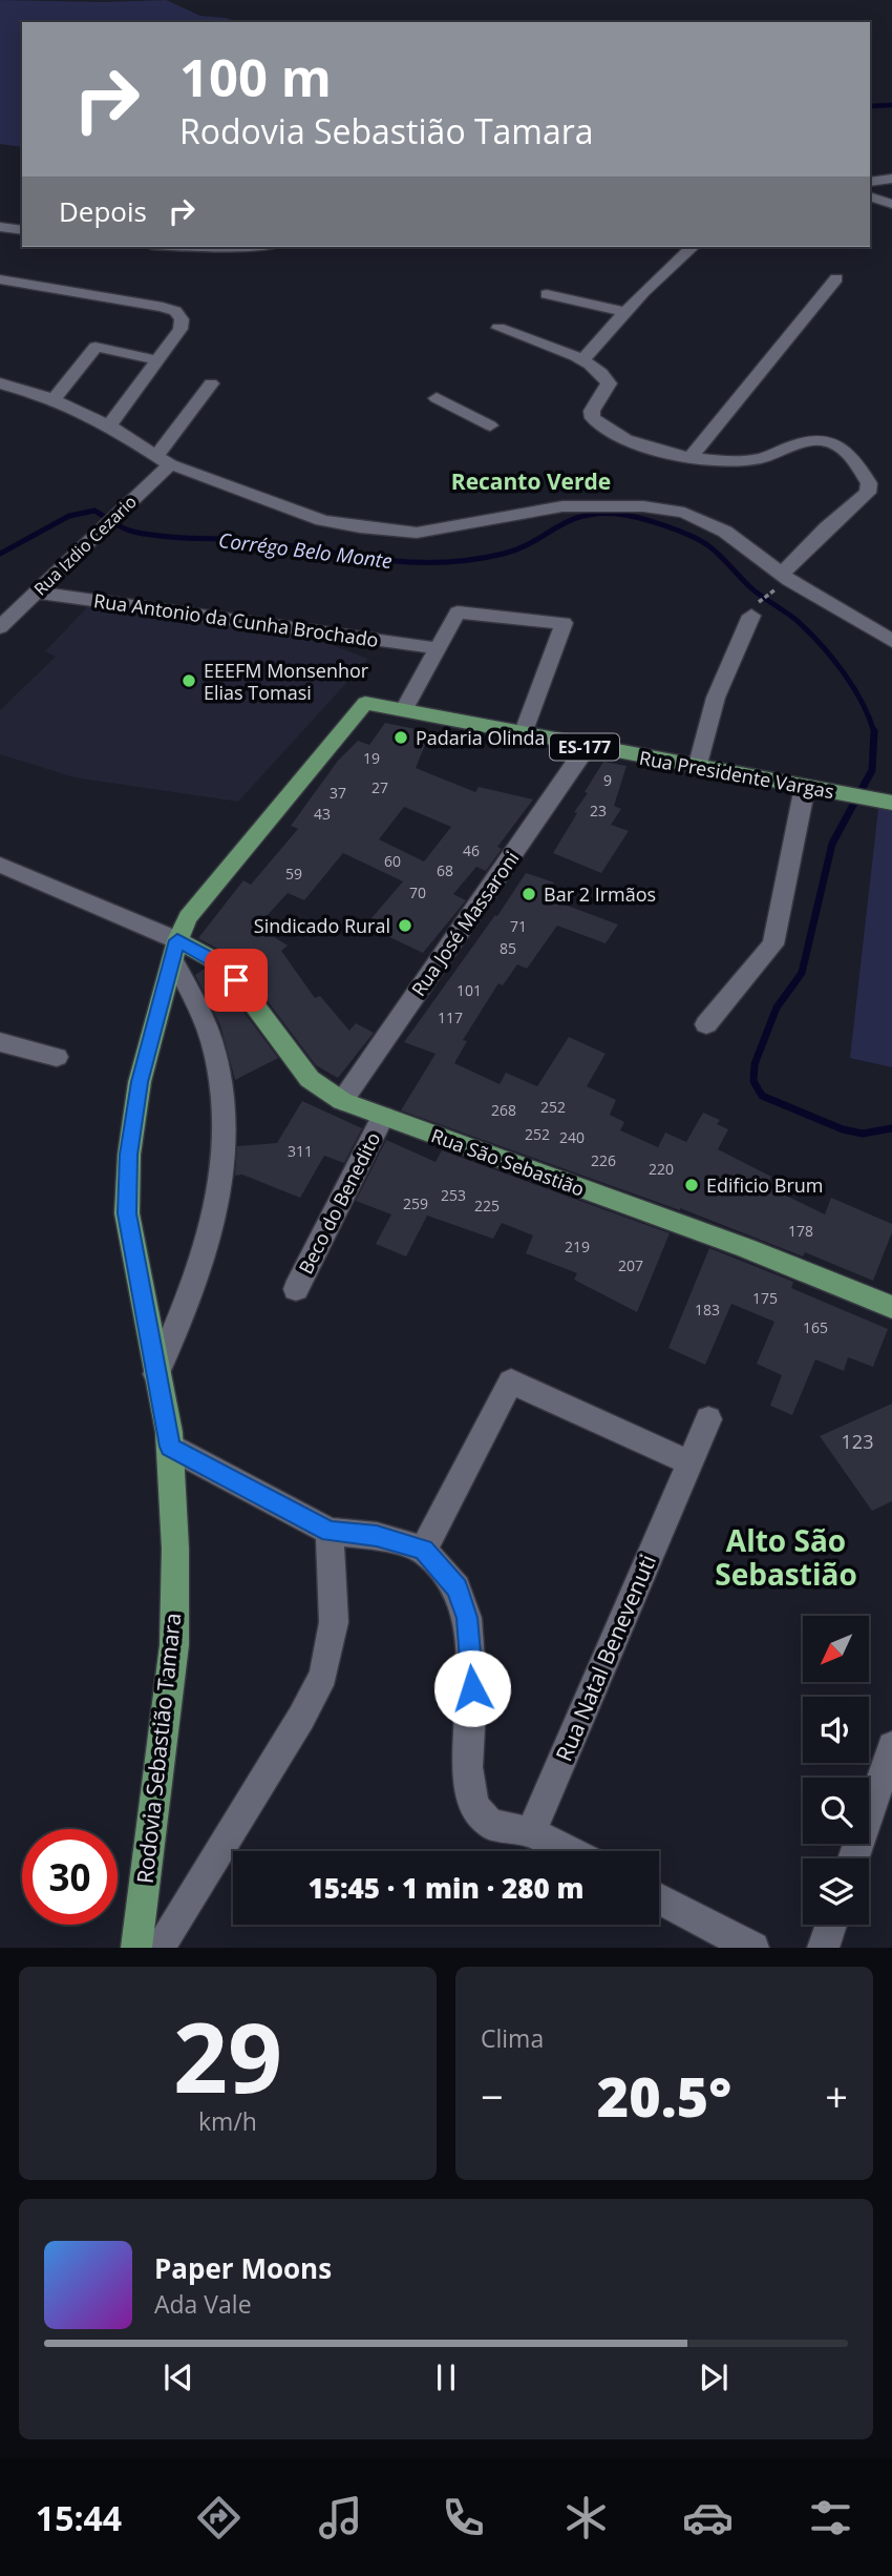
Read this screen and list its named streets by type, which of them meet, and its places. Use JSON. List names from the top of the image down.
{
  "streets": {
    "main road": [
      "ES-177",
      "Rua Presidente Vargas",
      "Rua São Sebastião",
      "Rodovia Sebastião Tamara"
    ],
    "street": [
      "Rua Izdio Cezario",
      "Rua Antonio da Cunha Brochado",
      "Rua José Massaroni",
      "Beco do Benedito",
      "Rua Natal Benevenuti"
    ]
  },
  "crossings": [
    ["Rua Izdio Cezario", "Rua Antonio da Cunha Brochado"],
    ["Rua Presidente Vargas", "Rua José Massaroni"],
    ["Rua Presidente Vargas", "Rua São Sebastião"],
    ["Rua Presidente Vargas", "Rodovia Sebastião Tamara"],
    ["Rua José Massaroni", "Rua São Sebastião"],
    ["Rua São Sebastião", "Beco do Benedito"],
    ["Rua São Sebastião", "Rodovia Sebastião Tamara"]
  ],
  "districts": ["Recanto Verde", "Alto São Sebastião"],
  "water": ["Corrégo Belo Monte"],
  "places": [
    "EEEFM Monsenhor Elias Tomasi",
    "Padaria Olinda",
    "Bar 2 Irmãos",
    "Sindicado Rural",
    "Edificio Brum"
  ],
  "house_numbers": [
    "19",
    "9",
    "27",
    "37",
    "23",
    "43",
    "46",
    "60",
    "68",
    "59",
    "70",
    "71",
    "85",
    "101",
    "117",
    "252",
    "268",
    "252",
    "240",
    "311",
    "226",
    "220",
    "253",
    "259",
    "225",
    "178",
    "219",
    "207",
    "175",
    "183",
    "165",
    "123"
  ],
  "north": "bottom left",
  "page": {
    "turn": ["100 m", "Rodovia Sebastião Tamara"],
    "then": "Depois",
    "limit": "30",
    "trip": "15:45 · 1 min · 280 m",
    "tile": [
      ["29", "km/h"],
      "Clima"
    ],
    "heat": ["−", "20.5°", "+"],
    "song": ["Paper Moons", "Ada Vale"],
    "tabs": "15:44"
  }
}
